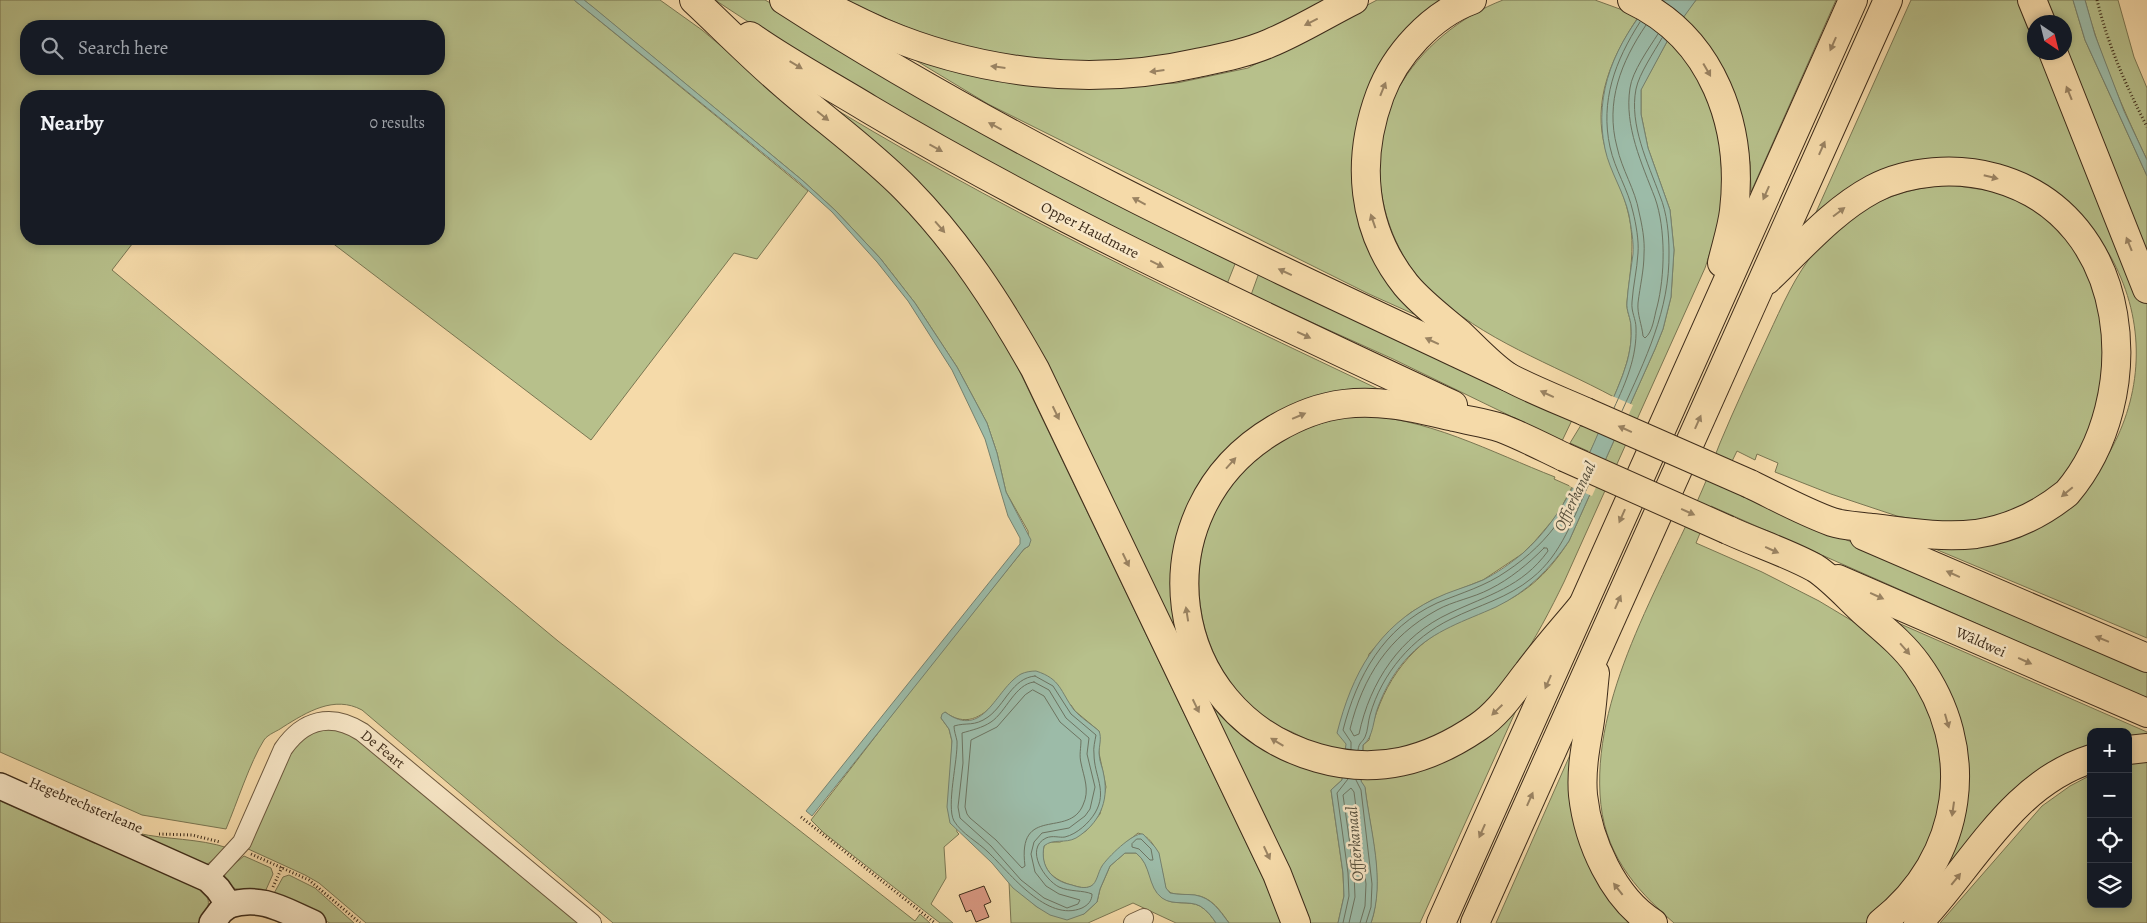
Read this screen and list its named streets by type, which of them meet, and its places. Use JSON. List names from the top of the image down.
{
  "streets": {
    "highway": ["Opper Haudmare", "Wâldwei"],
    "street": ["De Feart", "Hegebrechsterleane"]
  },
  "crossings": [
    ["Opper Haudmare", "Wâldwei"],
    ["De Feart", "Hegebrechsterleane"]
  ],
  "water": ["Offierkanaal"],
  "north": "bottom right",
  "page": {
    "search": "Search here",
    "heading": ["Nearby", "0 results"],
    "map_buttons": ["+", "−"]
  }
}
